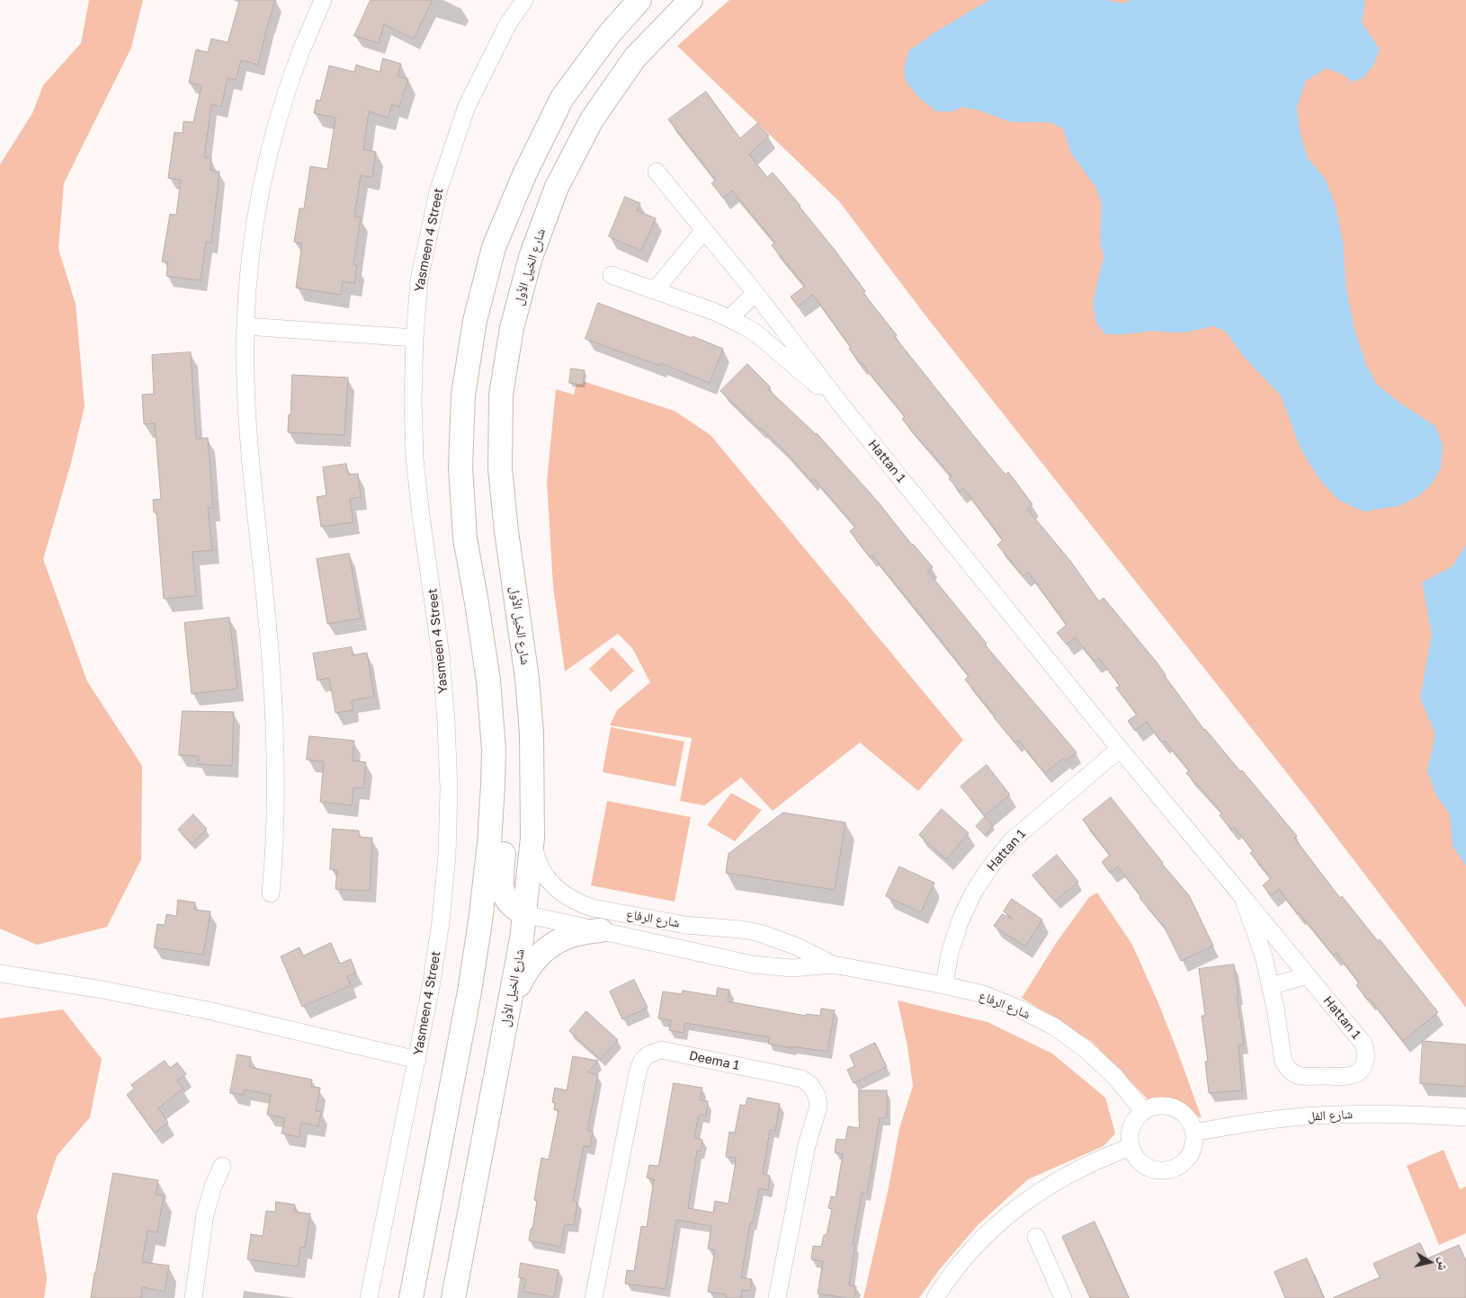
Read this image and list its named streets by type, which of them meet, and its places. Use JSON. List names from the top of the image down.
{
  "streets": {
    "main road": ["شارع الخيل الأول"],
    "street": [
      "Yasmeen 4 Street",
      "Hattan 1",
      "شارع الرفاع",
      "Deema 1",
      "شارع الفل"
    ]
  },
  "crossings": [
    ["شارع الخيل الأول", "شارع الرفاع"],
    ["Hattan 1", "شارع الرفاع"],
    ["شارع الرفاع", "شارع الفل"]
  ],
  "north": "right"
}
